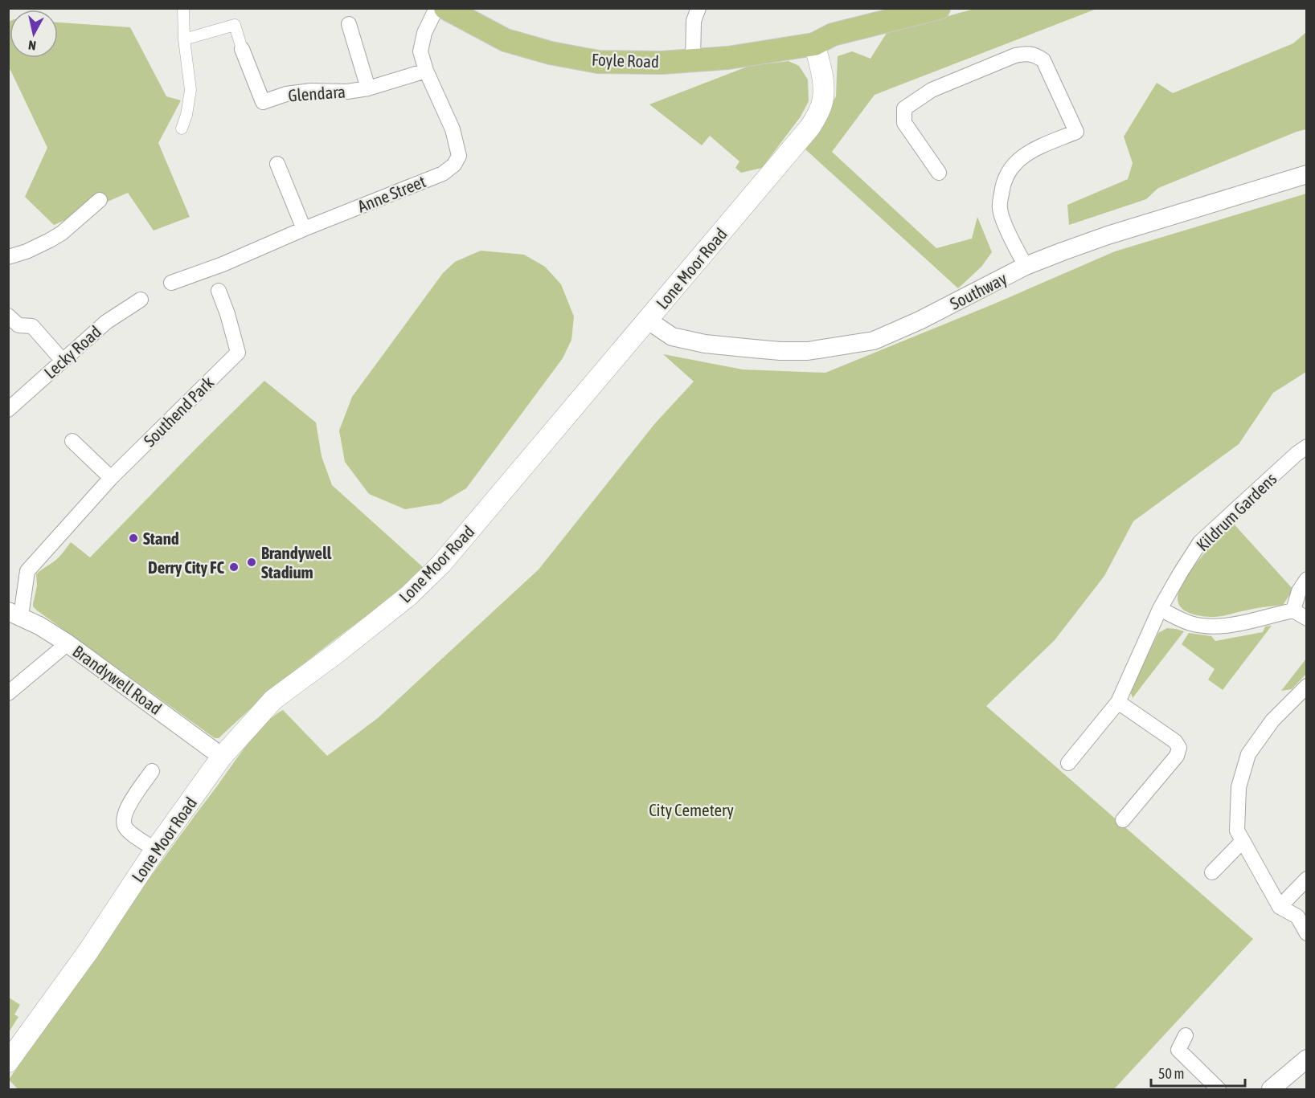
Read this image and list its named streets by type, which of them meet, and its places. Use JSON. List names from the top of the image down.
{
  "streets": {
    "main road": ["Foyle Road", "Lone Moor Road"],
    "street": [
      "Glendara",
      "Anne Street",
      "Southway",
      "Lecky Road",
      "Southend Park",
      "Kildrum Gardens",
      "Brandywell Road"
    ]
  },
  "crossings": [
    ["Foyle Road", "Lone Moor Road"],
    ["Glendara", "Anne Street"],
    ["Lone Moor Road", "Southway"],
    ["Lone Moor Road", "Brandywell Road"]
  ],
  "parks": ["City Cemetery"],
  "places": ["Stand", "Brandywell Stadium", "Derry City FC"],
  "scale_bar": "50 m",
  "north": "bottom"
}
